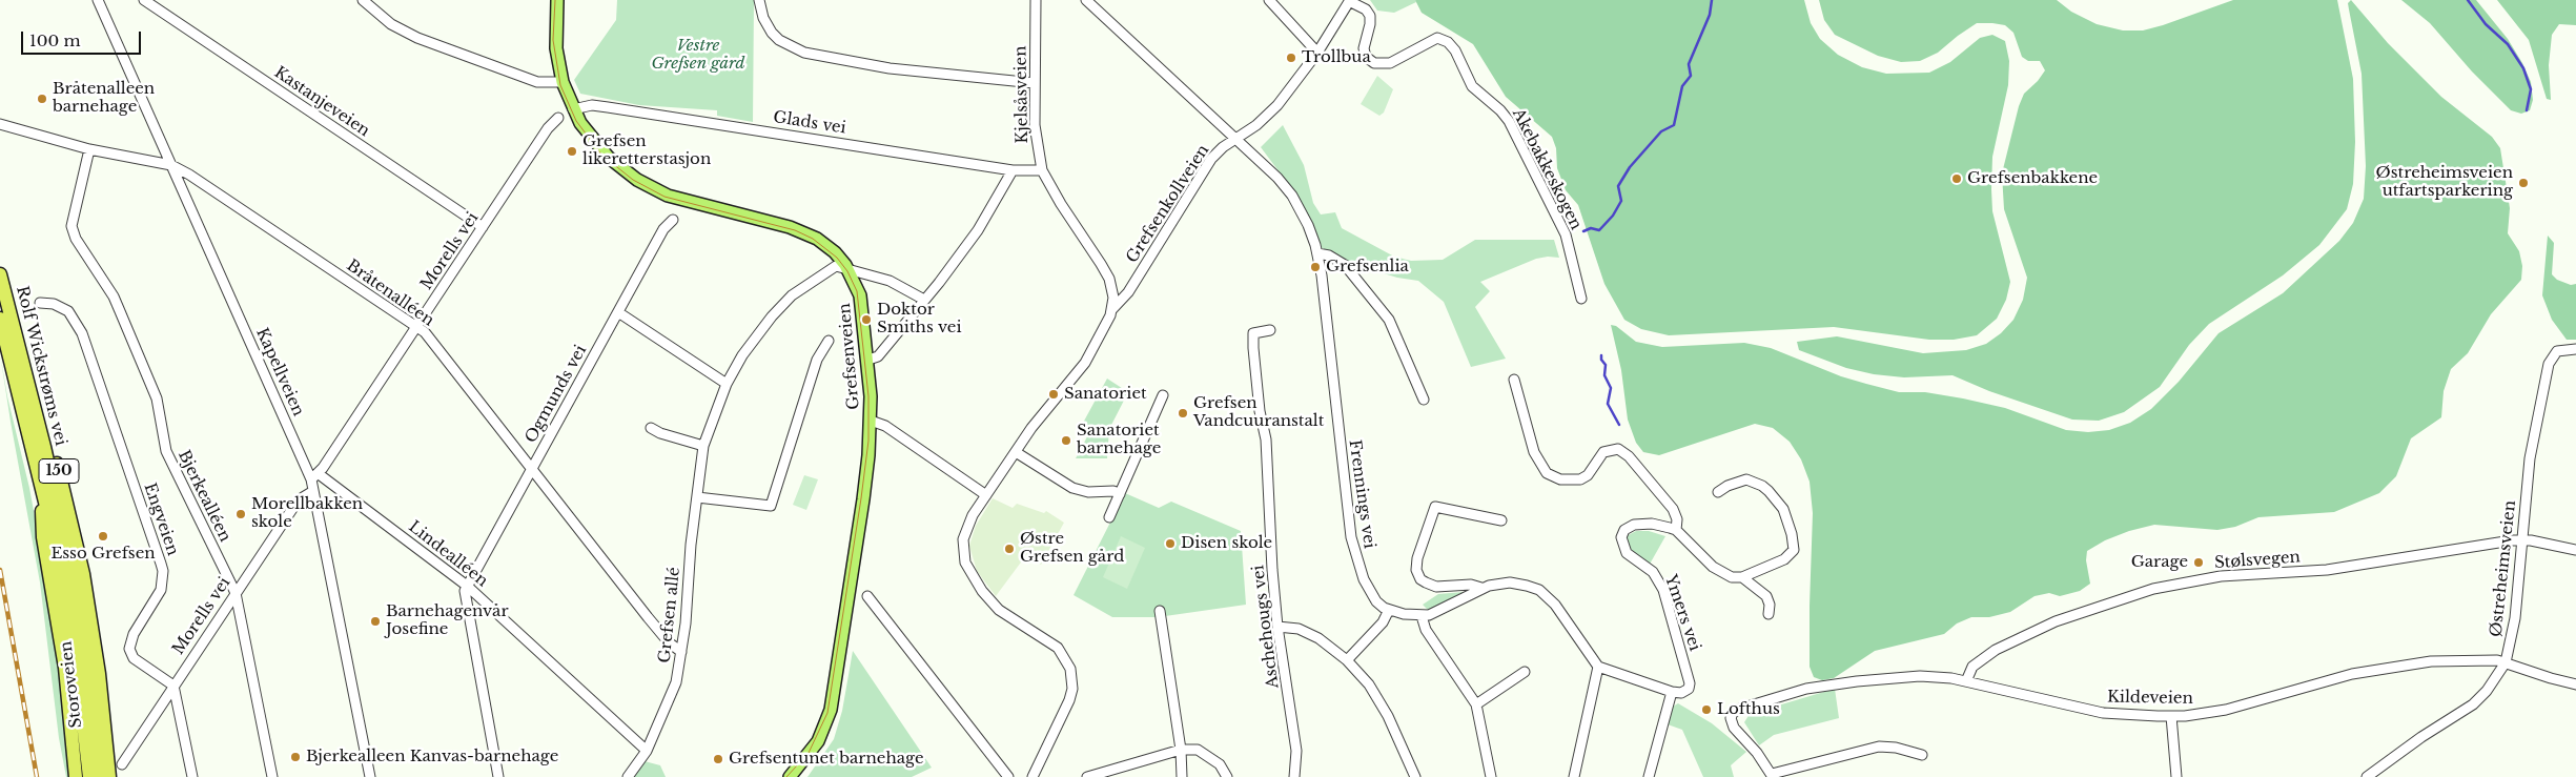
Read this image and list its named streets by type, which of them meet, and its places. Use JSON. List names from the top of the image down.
{
  "streets": {
    "highway": ["Rolf Wickstrøms vei", "150", "Storoveien"],
    "main road": ["Grefsenveien"],
    "street": [
      "Kjelsåsveien",
      "Kastanjeveien",
      "Glads vei",
      "Akebakkeskogen",
      "Grefsenkollveien",
      "Morells vei",
      "Bråtenalléen",
      "Kapellveien",
      "Ogmunds vei",
      "Frennings vei",
      "Bjerkealléen",
      "Engveien",
      "Lindealléen",
      "Stølsvegen",
      "Østreheimsveien",
      "Ymers vei",
      "Grefsen allé",
      "Aschehougs vei",
      "Kildeveien"
    ]
  },
  "crossings": [
    ["Kjelsåsveien", "Glads vei"],
    ["Kjelsåsveien", "Grefsenkollveien"],
    ["Kastanjeveien", "Morells vei"],
    ["Glads vei", "Grefsenveien"],
    ["Akebakkeskogen", "Grefsenkollveien"],
    ["Grefsenkollveien", "Frennings vei"],
    ["Morells vei", "Bråtenalléen"],
    ["Morells vei", "Kapellveien"],
    ["Morells vei", "Bjerkealléen"],
    ["Morells vei", "Engveien"],
    ["Morells vei", "Lindealléen"],
    ["Bråtenalléen", "Kapellveien"],
    ["Bråtenalléen", "Ogmunds vei"],
    ["Bråtenalléen", "Bjerkealléen"],
    ["Bråtenalléen", "Grefsen allé"],
    ["Grefsenveien", "Grefsen allé"],
    ["Rolf Wickstrøms vei", "150"],
    ["Rolf Wickstrøms vei", "Storoveien"],
    ["Kapellveien", "Lindealléen"],
    ["Ogmunds vei", "Lindealléen"],
    ["Lindealléen", "Grefsen allé"],
    ["Stølsvegen", "Østreheimsveien"],
    ["Stølsvegen", "Kildeveien"],
    ["Østreheimsveien", "Kildeveien"]
  ],
  "parks": ["Vestre Grefsen gård"],
  "places": [
    "Trollbua",
    "Bråtenalleen barnehage",
    "Grefsen likeretterstasjon",
    "Grefsenbakkene",
    "Østreheimsveien utfartsparkering",
    "Grefsenlia",
    "Doktor Smiths vei",
    "Sanatoriet",
    "Grefsen Vandcuuranstalt",
    "Sanatoriet barnehage",
    "Morellbakken skole",
    "Esso Grefsen",
    "Disen skole",
    "Østre Grefsen gård",
    "Garage",
    "Barnehagenvår Josefine",
    "Lofthus",
    "Bjerkealleen Kanvas-barnehage",
    "Grefsentunet barnehage"
  ],
  "scale_bar": "100 m"
}
